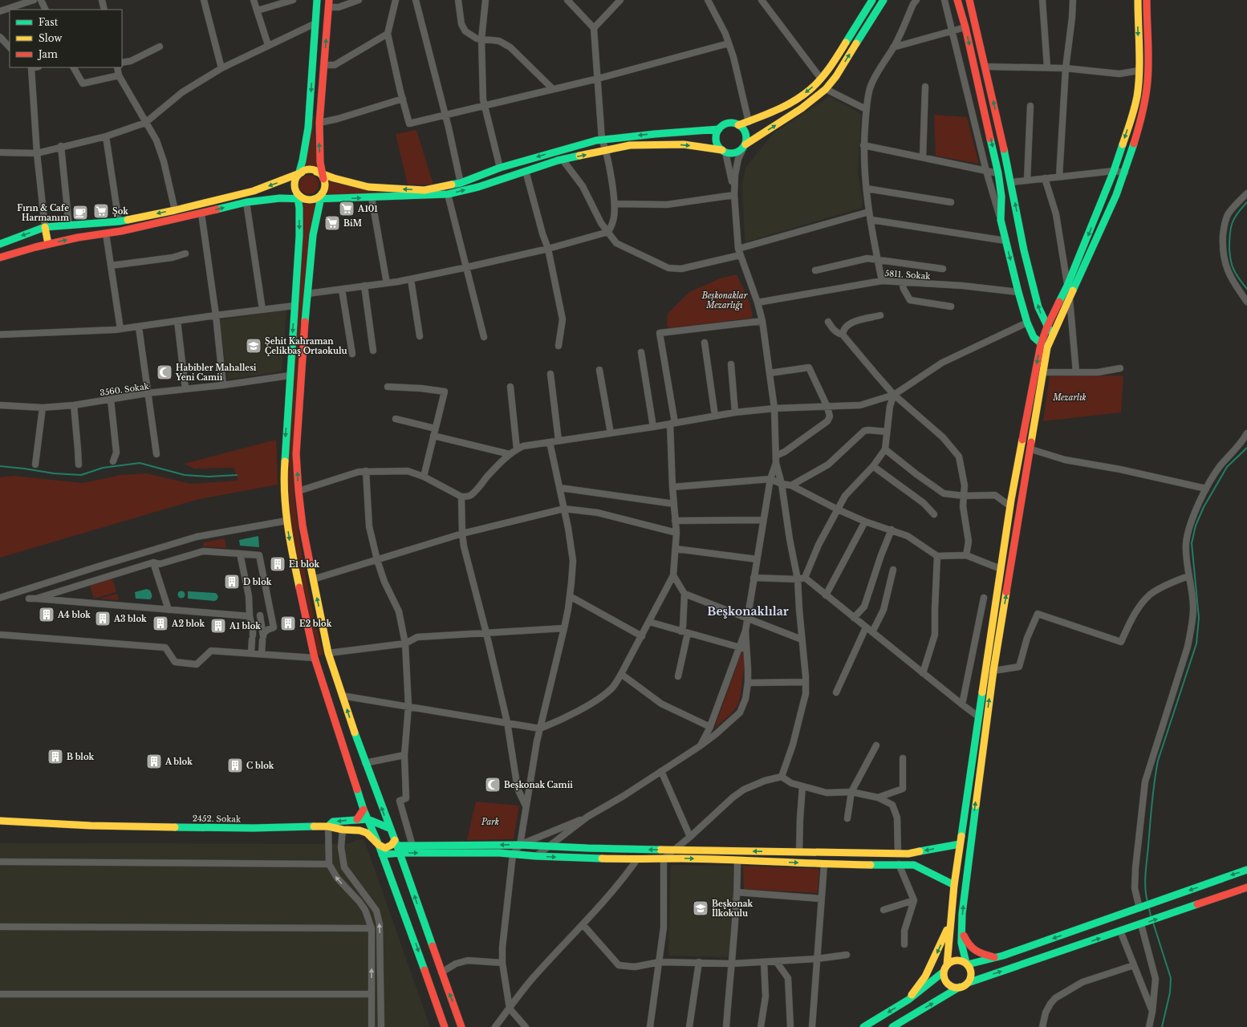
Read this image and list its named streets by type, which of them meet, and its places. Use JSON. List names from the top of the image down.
{
  "streets": {
    "main road": ["2452. Sokak"],
    "street": ["5811. Sokak", "3560. Sokak"]
  },
  "districts": ["Beşkonaklılar"],
  "parks": ["Beşkonaklar Mezarlığı", "Mezarlık", "Park"],
  "places": {
    "supermarket": ["A101", "Şok", "BiM"],
    "cafe": ["Fırın & Cafe Harmanım"],
    "school or university": ["Şehit Kahraman Çelikbaş Ortaokulu", "Beşkonak İlkokulu"],
    "mosque": ["Habibler Mahallesi Yeni Camii", "Beşkonak Camii"],
    "building": [
      "E1 blok",
      "D blok",
      "A4 blok",
      "A3 blok",
      "A2 blok",
      "E2 blok",
      "A1 blok",
      "B blok",
      "A blok",
      "C blok"
    ]
  },
  "legend": ["Fast", "Slow", "Jam"]
}
